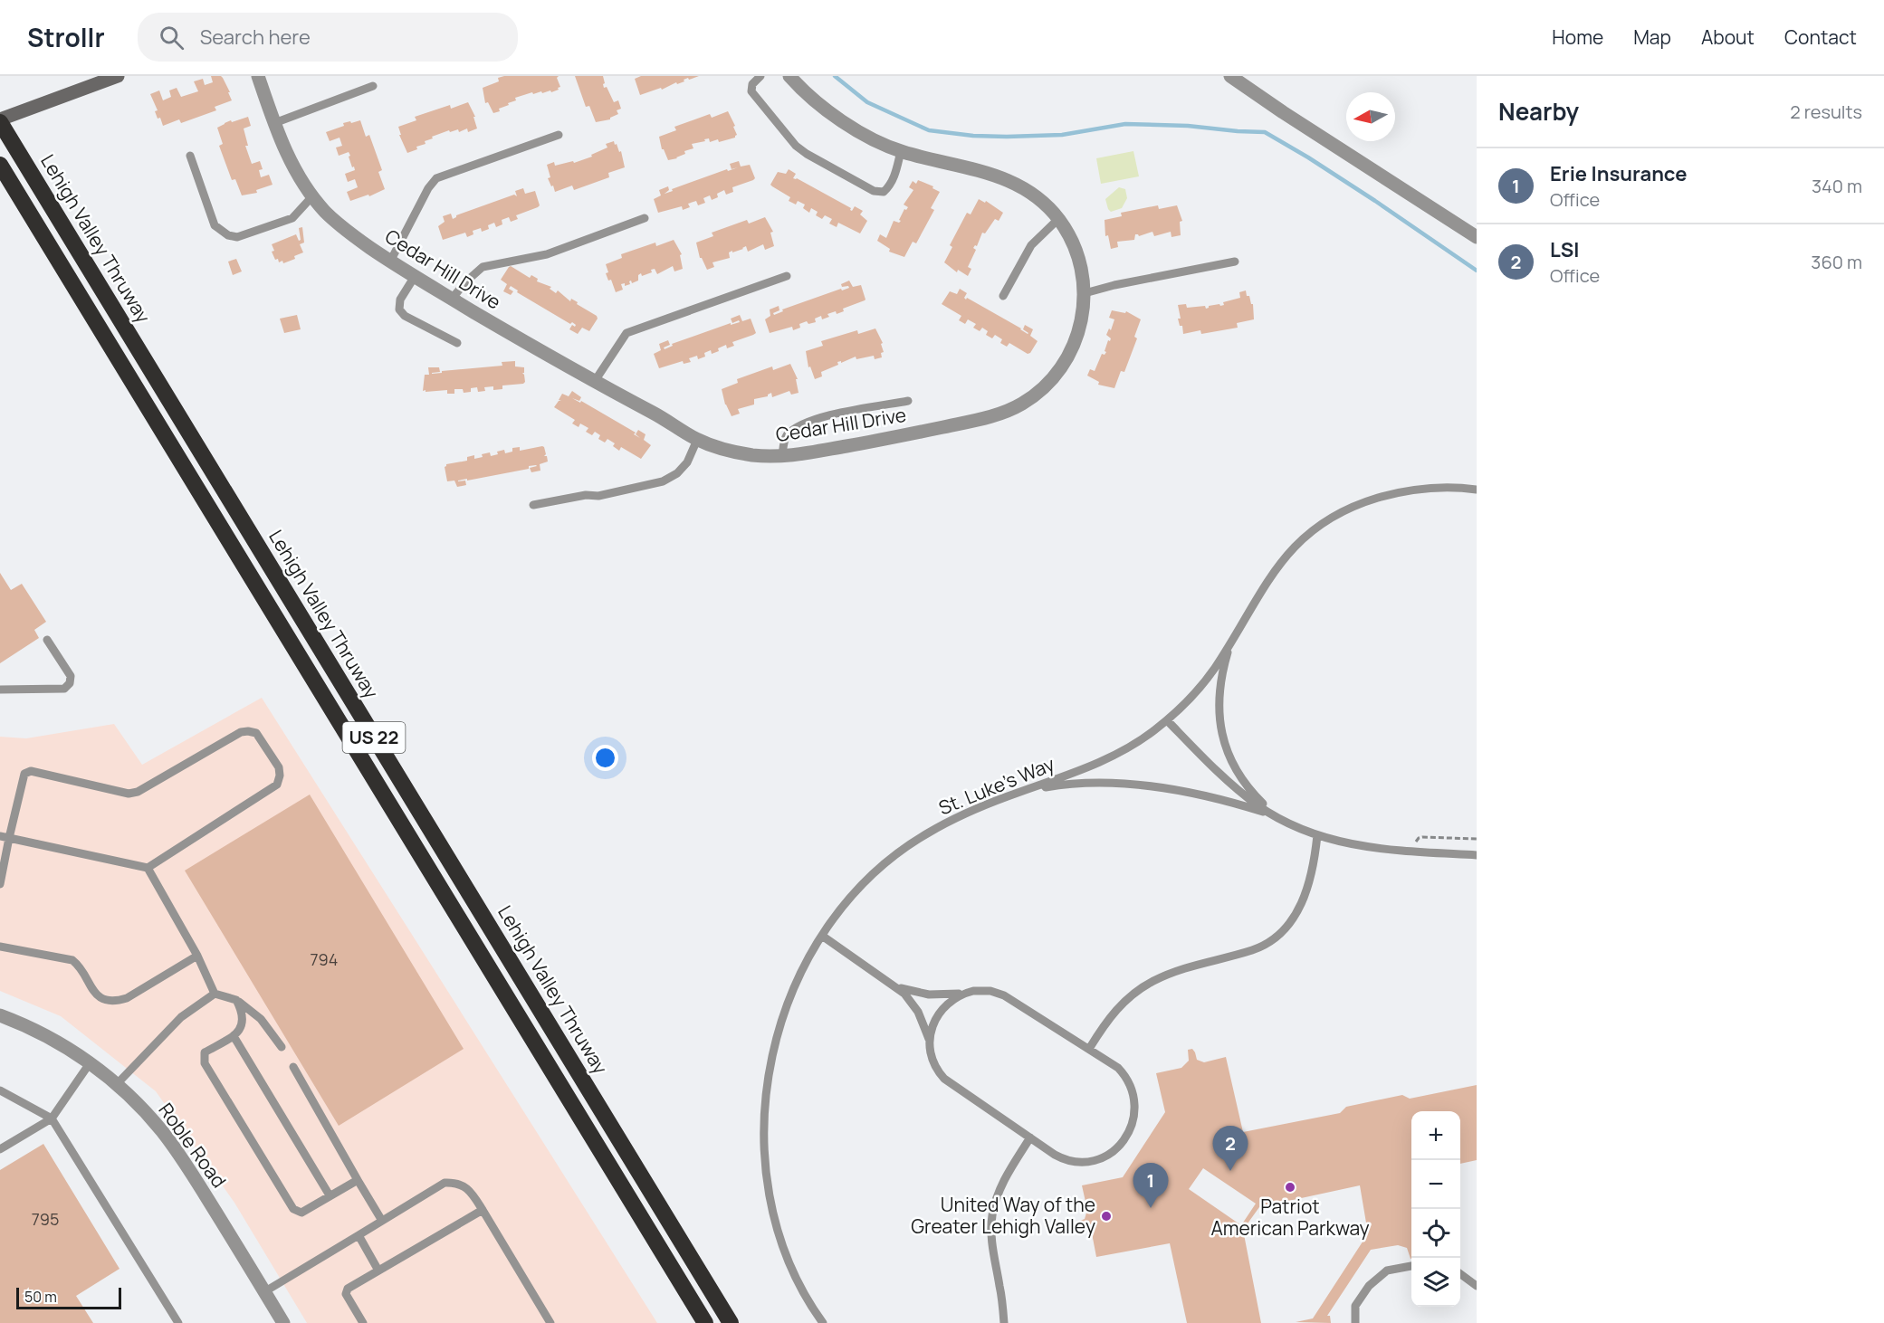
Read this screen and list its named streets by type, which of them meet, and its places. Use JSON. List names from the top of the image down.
{
  "streets": {
    "highway": ["Lehigh Valley Thruway", "US 22"],
    "street": ["Cedar Hill Drive", "Roble Road"],
    "lane": ["St. Luke's Way"]
  },
  "places": ["Patriot American Parkway", "United Way of the Greater Lehigh Valley"],
  "house_numbers": ["794", "795"],
  "scale_bar": "50 m",
  "north": "left",
  "page": {
    "header": "Strollr",
    "search": "Search here",
    "nav": [
      "Home",
      "Map",
      "About",
      "Contact"
    ],
    "heading": ["Nearby", "2 results"],
    "list": [
      {
        "mark": "1",
        "name": "Erie Insurance",
        "note": "Office",
        "value": "340 m"
      },
      {
        "mark": "2",
        "name": "LSI",
        "note": "Office",
        "value": "360 m"
      }
    ],
    "map_buttons": ["+", "−"],
    "pins": ["2", "1"],
    "scale": "50 m"
  }
}
